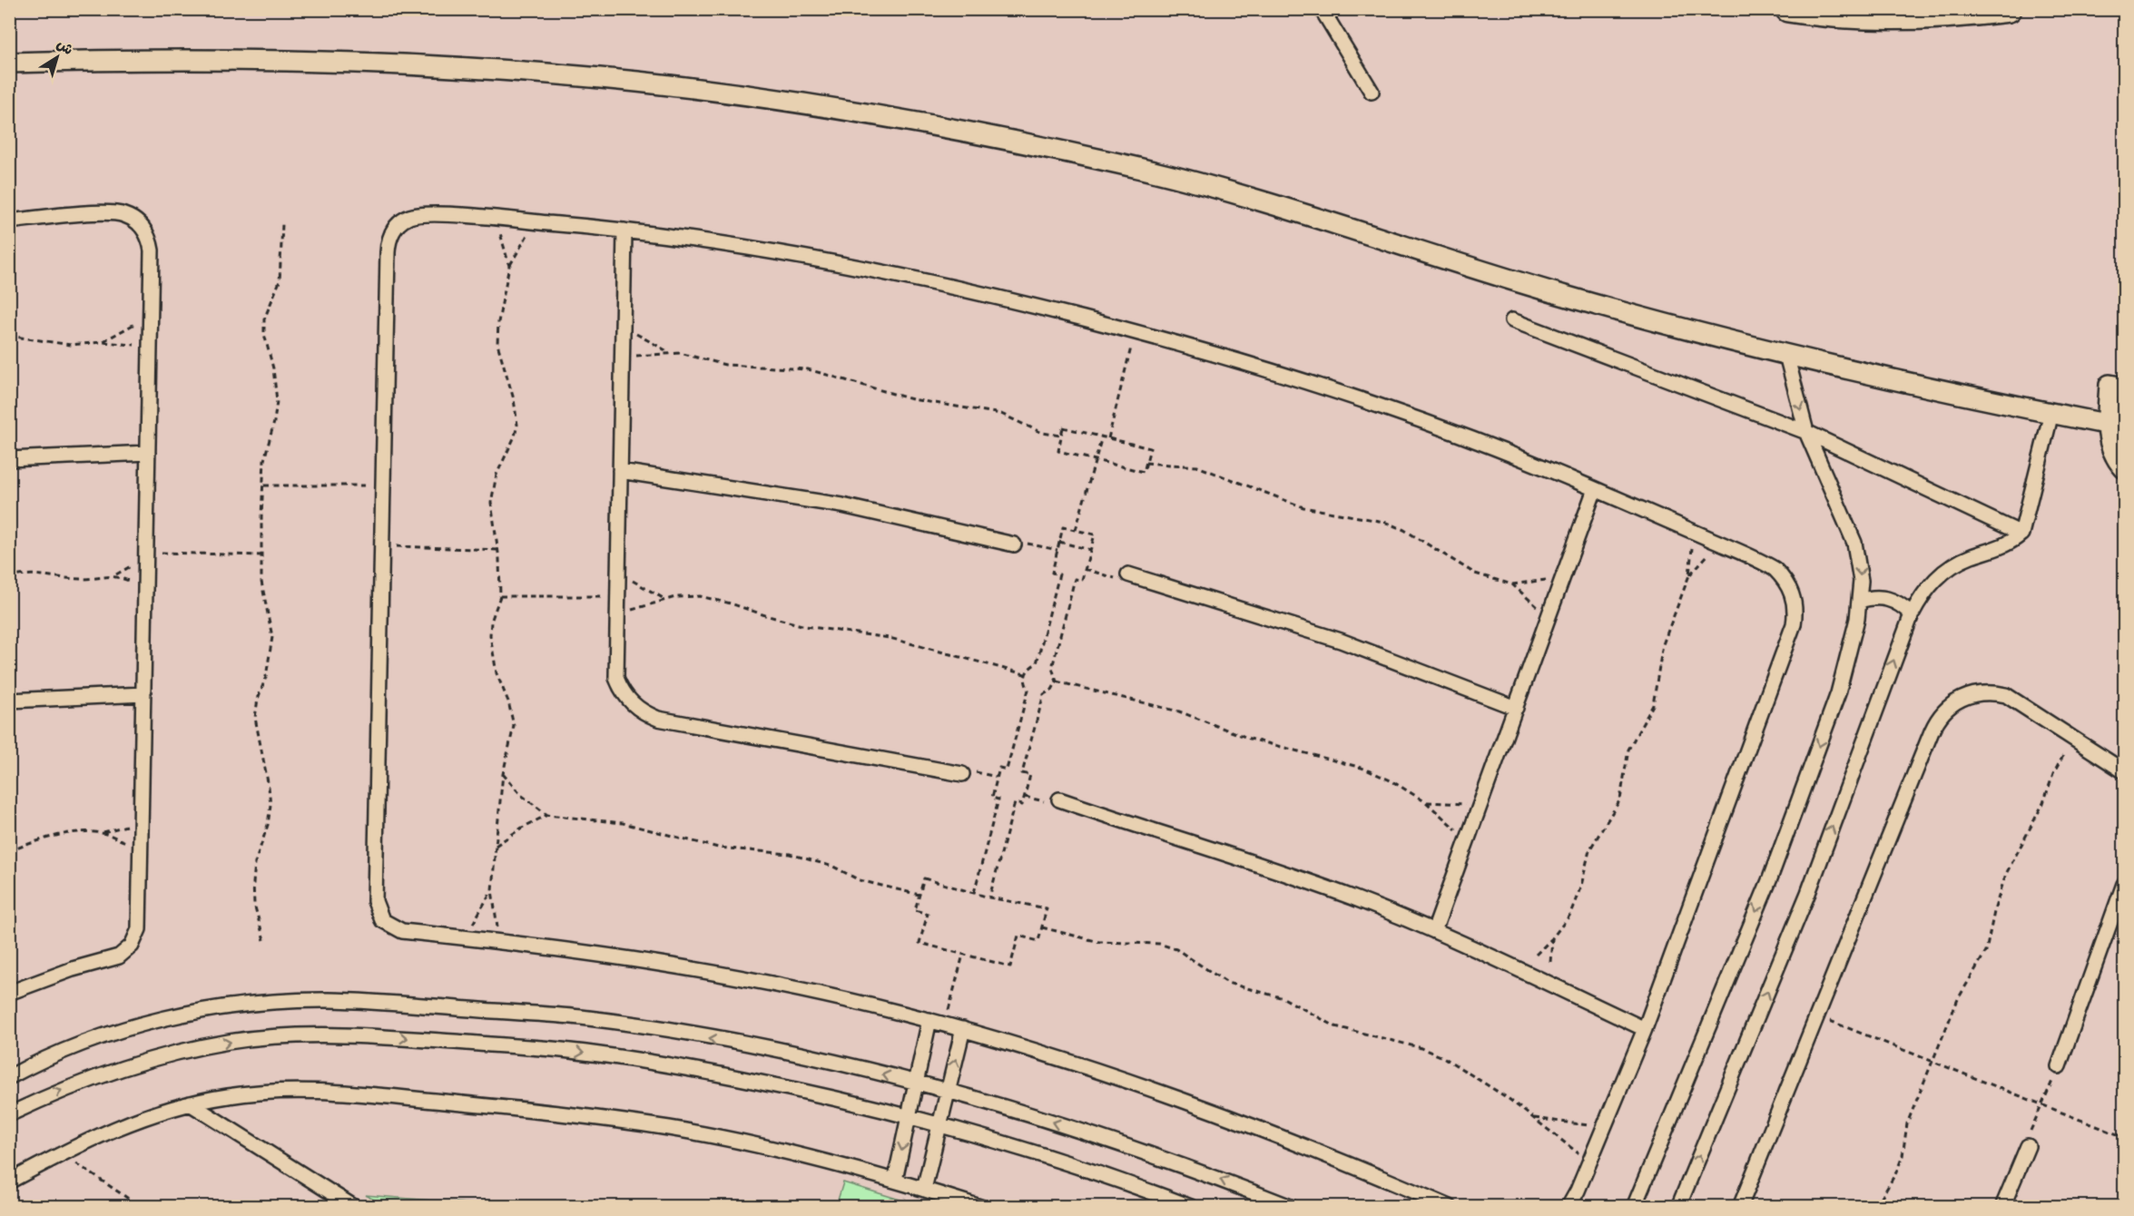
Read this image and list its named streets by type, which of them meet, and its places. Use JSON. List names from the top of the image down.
{
  "north": "top right"
}
